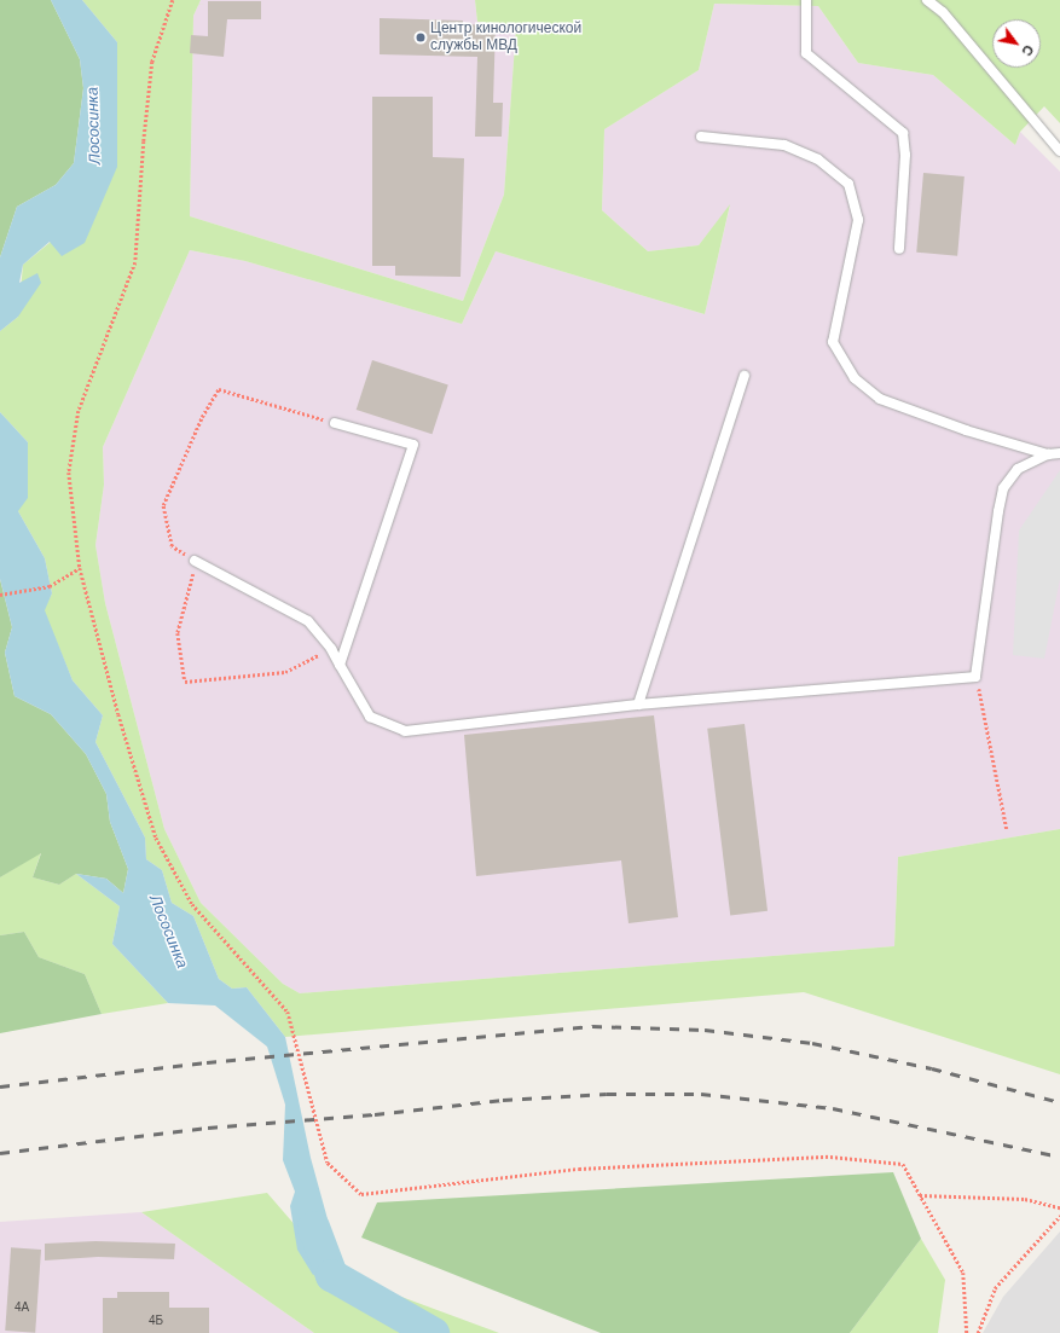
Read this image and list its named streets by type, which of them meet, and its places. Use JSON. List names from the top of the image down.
{
  "water": ["Лососинка"],
  "places": ["Центр кинологической службы МВД"],
  "house_numbers": ["4А", "4Б"],
  "north": "bottom right"
}
